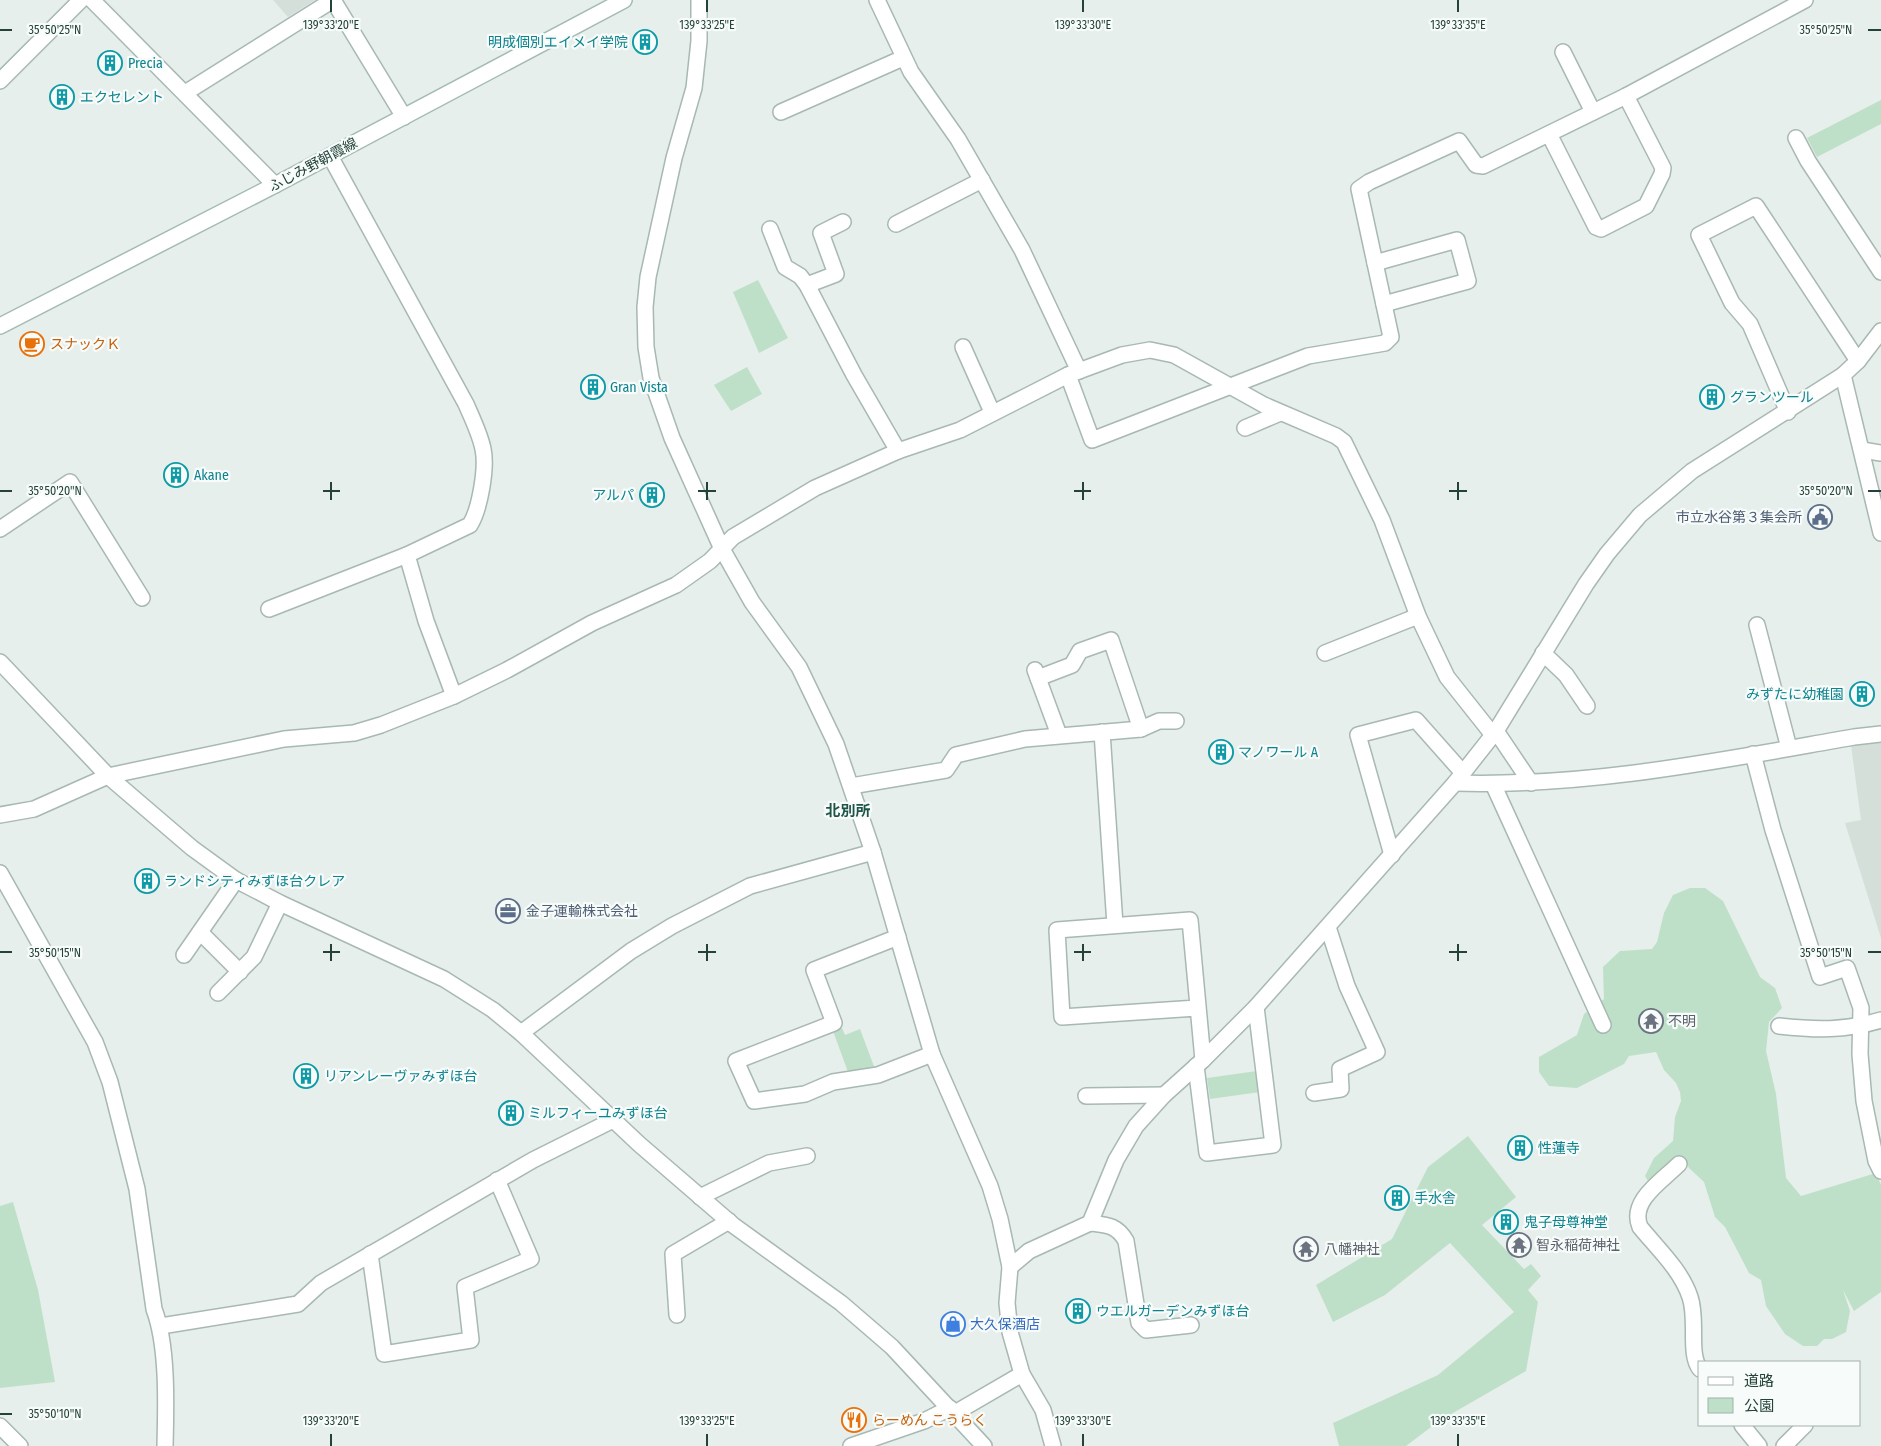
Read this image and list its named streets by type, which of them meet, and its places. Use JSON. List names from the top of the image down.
{
  "streets": {
    "street": ["ふじみ野朝霞線"]
  },
  "districts": ["北別所"],
  "places": {
    "building": [
      "明成個別エイメイ学院",
      "Precia",
      "エクセレント",
      "Gran Vista",
      "グランツール",
      "Akane",
      "アルパ",
      "みずたに幼稚園",
      "マノワール A",
      "ランドシティみずほ台クレア",
      "リアンレーヴァみずほ台",
      "ミルフィーユみずほ台",
      "性蓮寺",
      "手水舎",
      "鬼子母尊神堂",
      "ウエルガーデンみずほ台"
    ],
    "cafe": ["スナックＫ"],
    "public building": ["市立水谷第３集会所"],
    "office": ["金子運輸株式会社"],
    "temple": ["不明", "智永稲荷神社", "八幡神社"],
    "shop": ["大久保酒店"],
    "restaurant": ["らーめん こうらく"]
  },
  "legend": ["道路", "公園"],
  "coordinates": [
    "139°33'20\"E",
    "139°33'25\"E",
    "139°33'30\"E",
    "139°33'35\"E",
    "35°50'25\"N",
    "35°50'20\"N",
    "35°50'15\"N",
    "35°50'10\"N"
  ]
}
